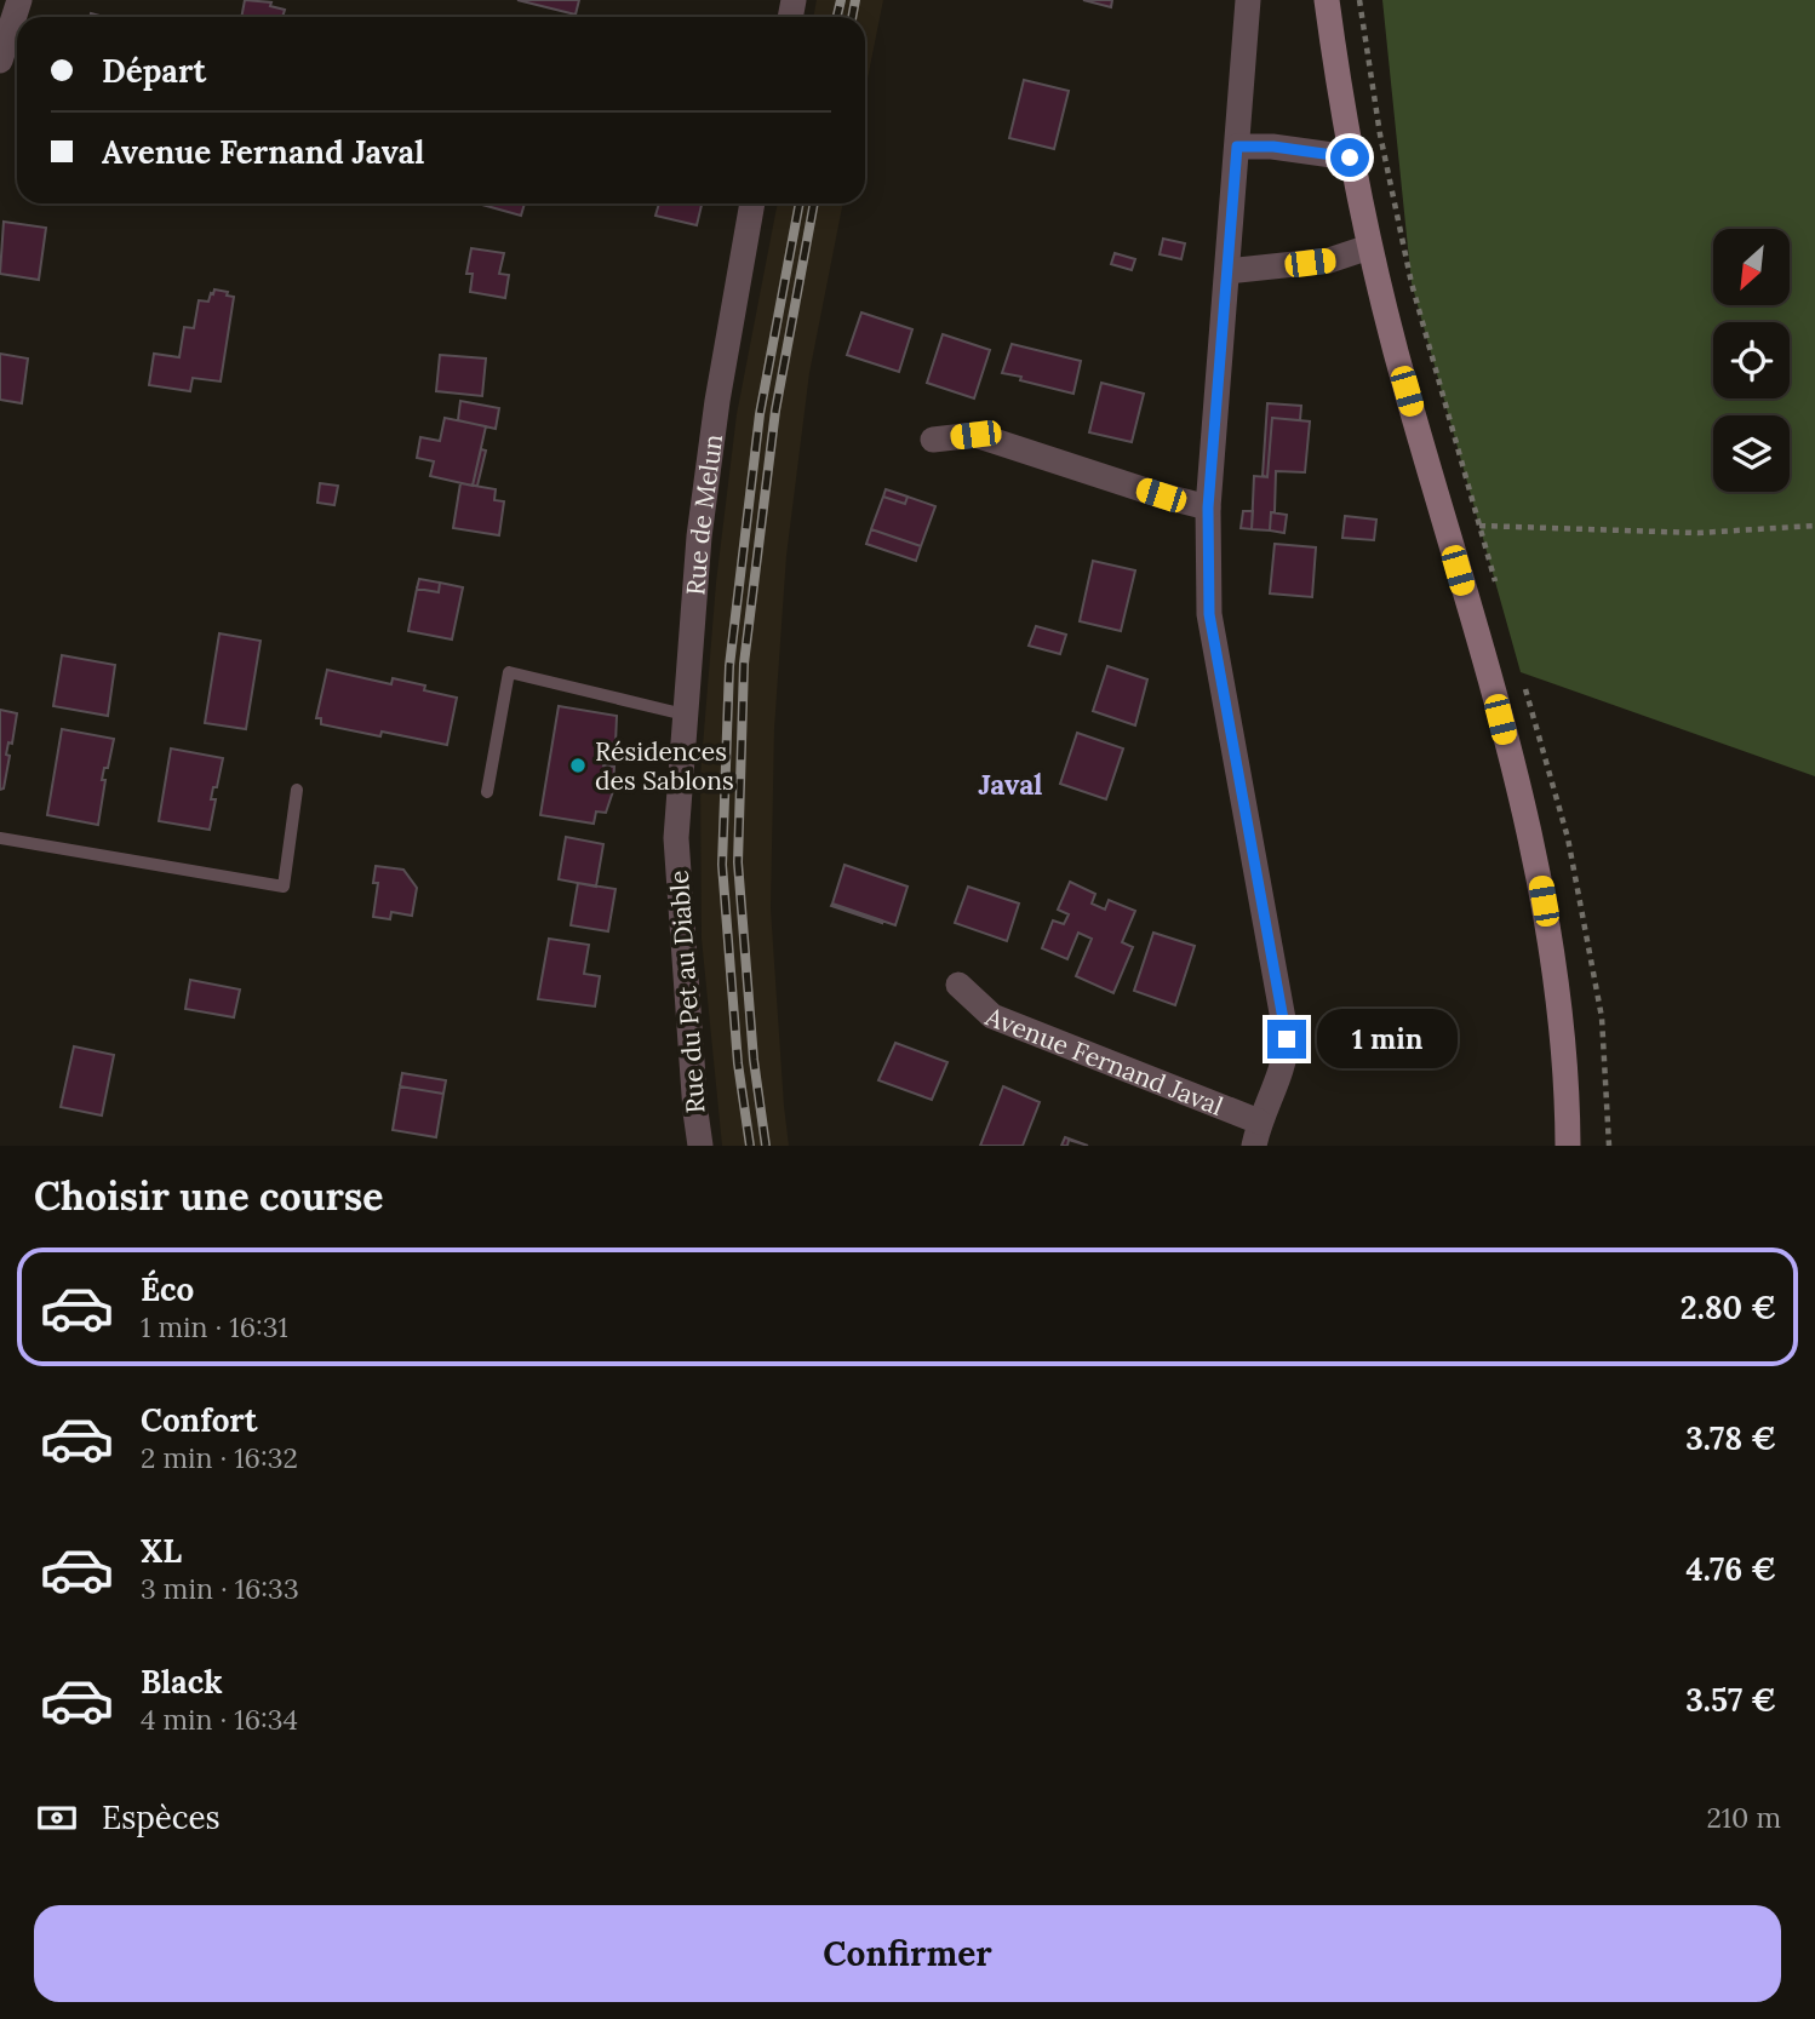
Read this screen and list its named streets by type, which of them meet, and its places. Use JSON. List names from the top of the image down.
{
  "streets": {
    "street": ["Rue de Melun", "Rue du Pet au Diable", "Avenue Fernand Javal"]
  },
  "crossings": [
    ["Rue de Melun", "Rue du Pet au Diable"]
  ],
  "districts": ["Javal"],
  "places": ["Résidences des Sablons"],
  "north": "bottom left",
  "page": {
    "banner": ["Départ", "Avenue Fernand Javal"],
    "bubble": "1 min",
    "heading": "Choisir une course",
    "list": [
      {
        "name": "Éco",
        "note": "1 min · 16:31",
        "value": "2.80 €"
      },
      {
        "name": "Confort",
        "note": "2 min · 16:32",
        "value": "3.78 €"
      },
      {
        "name": "XL",
        "note": "3 min · 16:33",
        "value": "4.76 €"
      },
      {
        "name": "Black",
        "note": "4 min · 16:34",
        "value": "3.57 €"
      }
    ],
    "pay": ["Espèces", "210 m"],
    "buttons": "Confirmer"
  }
}
